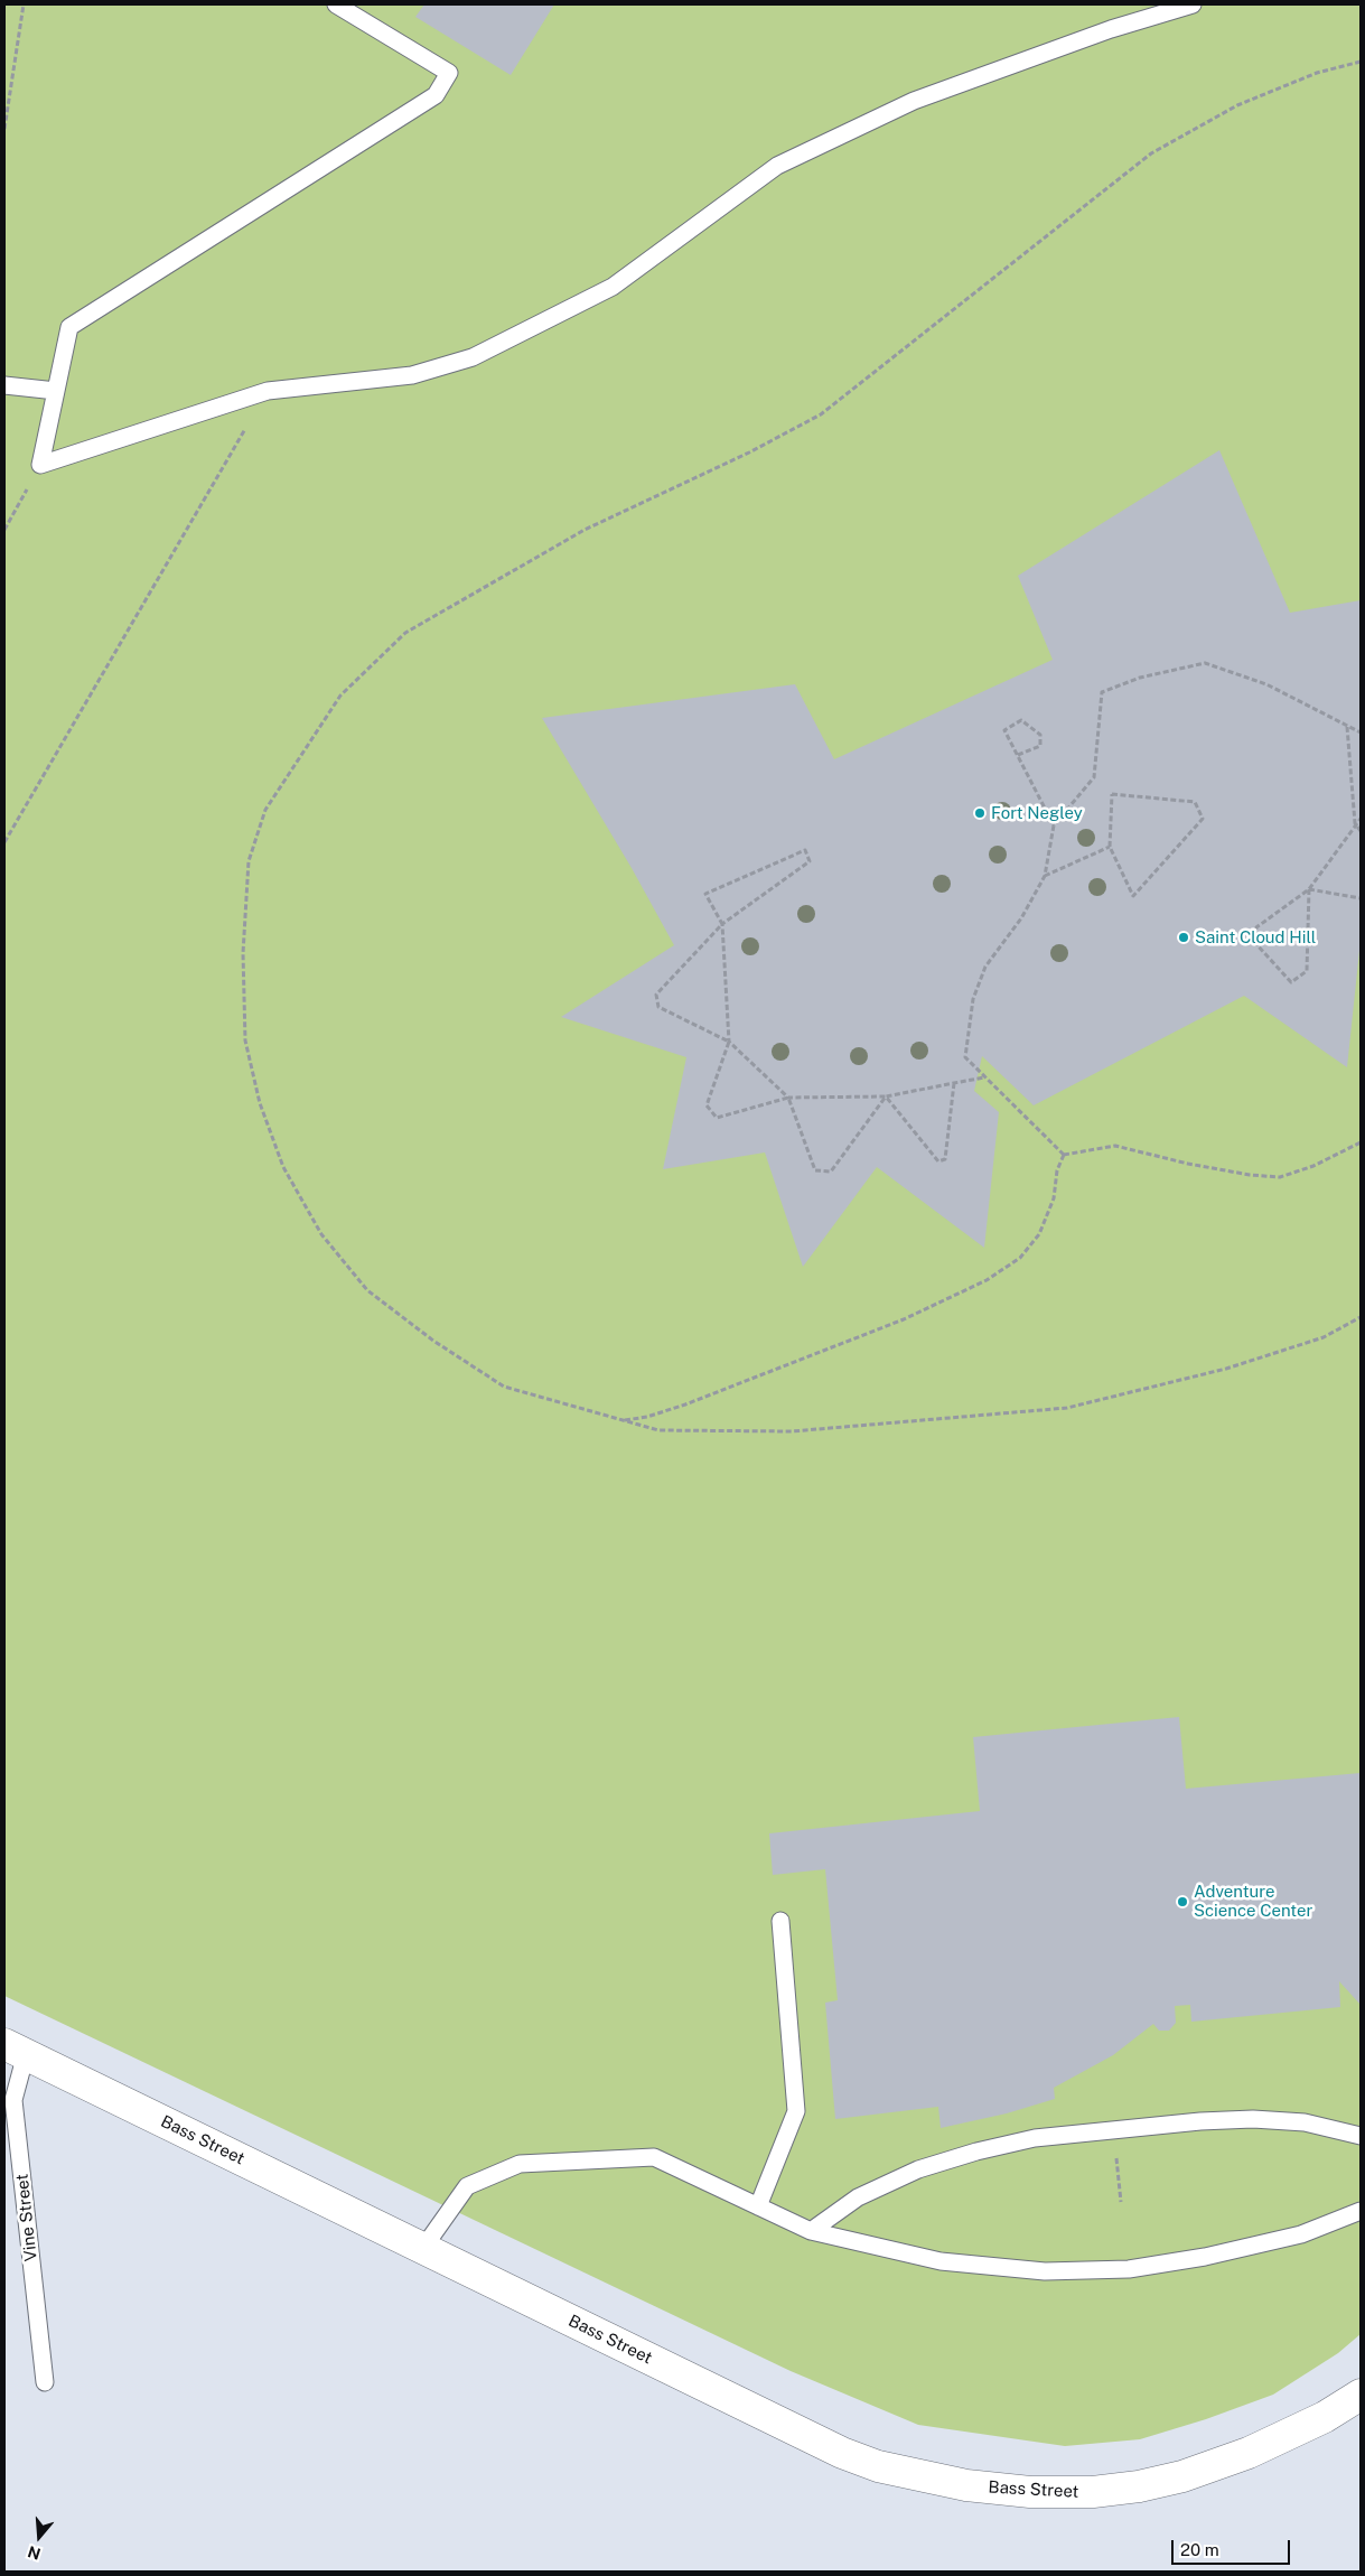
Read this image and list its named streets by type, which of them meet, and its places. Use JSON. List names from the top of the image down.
{
  "streets": {
    "street": ["Bass Street"],
    "lane": ["Vine Street"]
  },
  "crossings": [
    ["Bass Street", "Vine Street"]
  ],
  "places": ["Fort Negley", "Saint Cloud Hill", "Adventure Science Center"],
  "scale_bar": "20 m",
  "north": "bottom"
}
